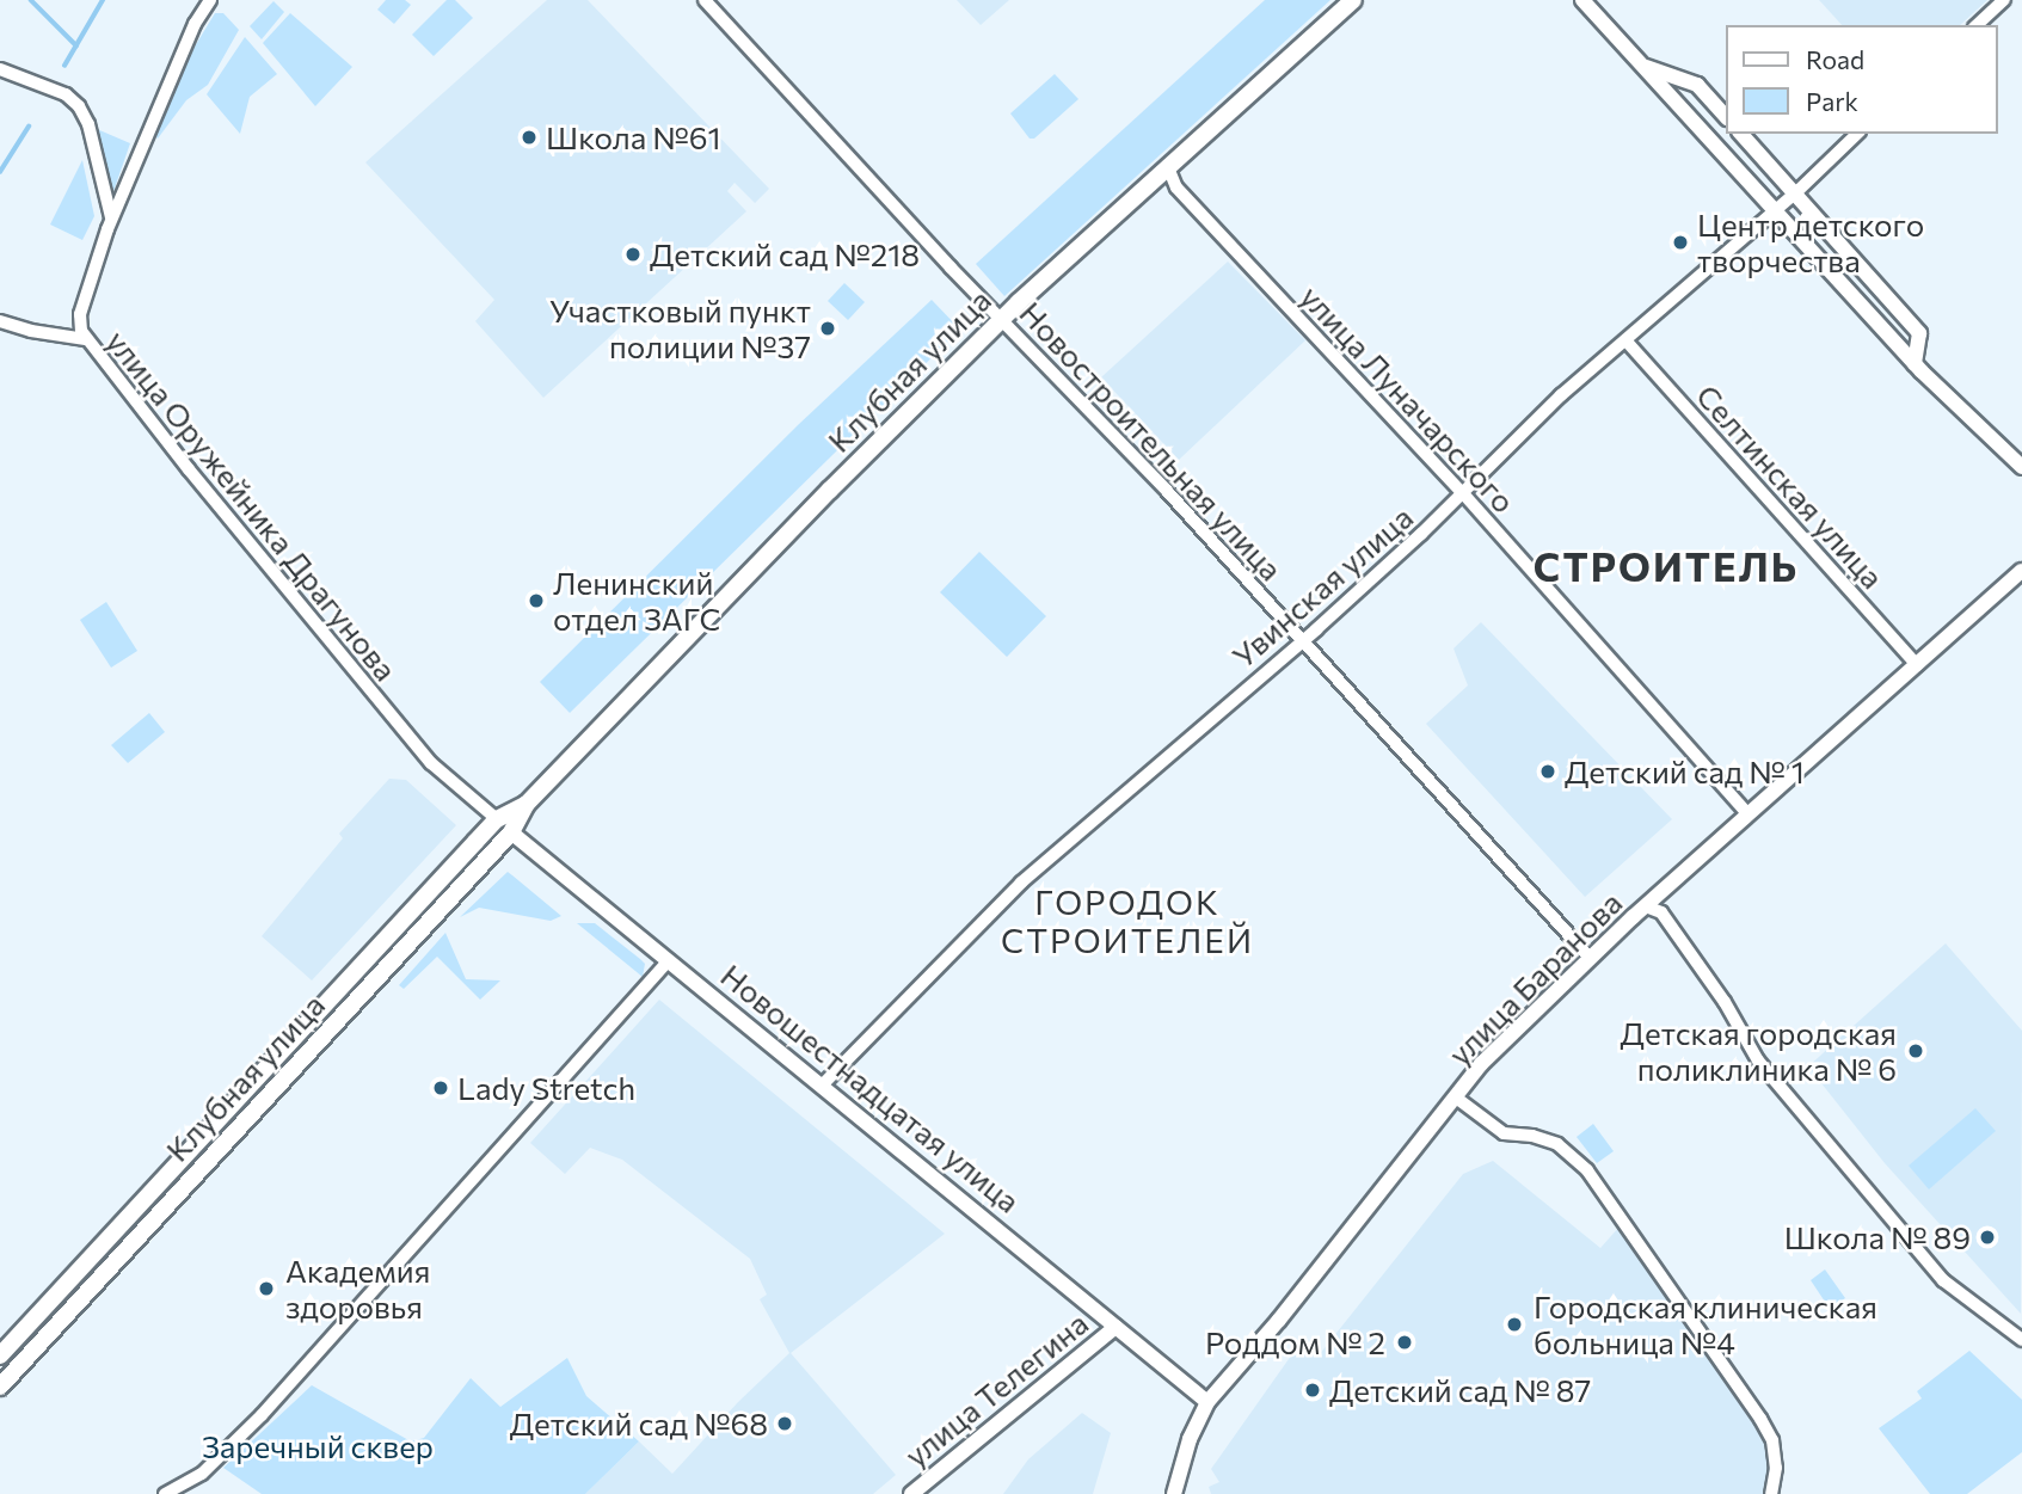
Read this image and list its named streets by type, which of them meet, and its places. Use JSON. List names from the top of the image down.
{
  "streets": {
    "main road": ["Клубная улица", "Новошестнадцатая улица"],
    "street": [
      "улица Луначарского",
      "Новостроительная улица",
      "Селтинская улица",
      "улица Оружейника Драгунова",
      "Увинская улица",
      "улица Баранова",
      "улица Телегина"
    ]
  },
  "crossings": [
    ["Клубная улица", "улица Луначарского"],
    ["Клубная улица", "Новостроительная улица"],
    ["Клубная улица", "улица Оружейника Драгунова"],
    ["Клубная улица", "Новошестнадцатая улица"],
    ["улица Луначарского", "Увинская улица"],
    ["улица Луначарского", "улица Баранова"],
    ["Новостроительная улица", "Увинская улица"],
    ["Новостроительная улица", "улица Баранова"],
    ["Селтинская улица", "Увинская улица"],
    ["Селтинская улица", "улица Баранова"],
    ["улица Оружейника Драгунова", "Новошестнадцатая улица"],
    ["Увинская улица", "Новошестнадцатая улица"],
    ["улица Баранова", "Новошестнадцатая улица"],
    ["Новошестнадцатая улица", "улица Телегина"]
  ],
  "districts": ["СТРОИТЕЛЬ", "ГОРОДОК СТРОИТЕЛЕЙ"],
  "parks": ["Заречный сквер"],
  "places": [
    "Школа №61",
    "Центр детского творчества",
    "Детский сад №218",
    "Участковый пункт полиции №37",
    "Ленинский отдел ЗАГС",
    "Детский сад № 1",
    "Детская городская поликлиника № 6",
    "Lady Stretch",
    "Школа № 89",
    "Академия здоровья",
    "Городская клиническая больница №4",
    "Роддом № 2",
    "Детский сад № 87",
    "Детский сад №68"
  ],
  "legend": ["Road", "Park"]
}
